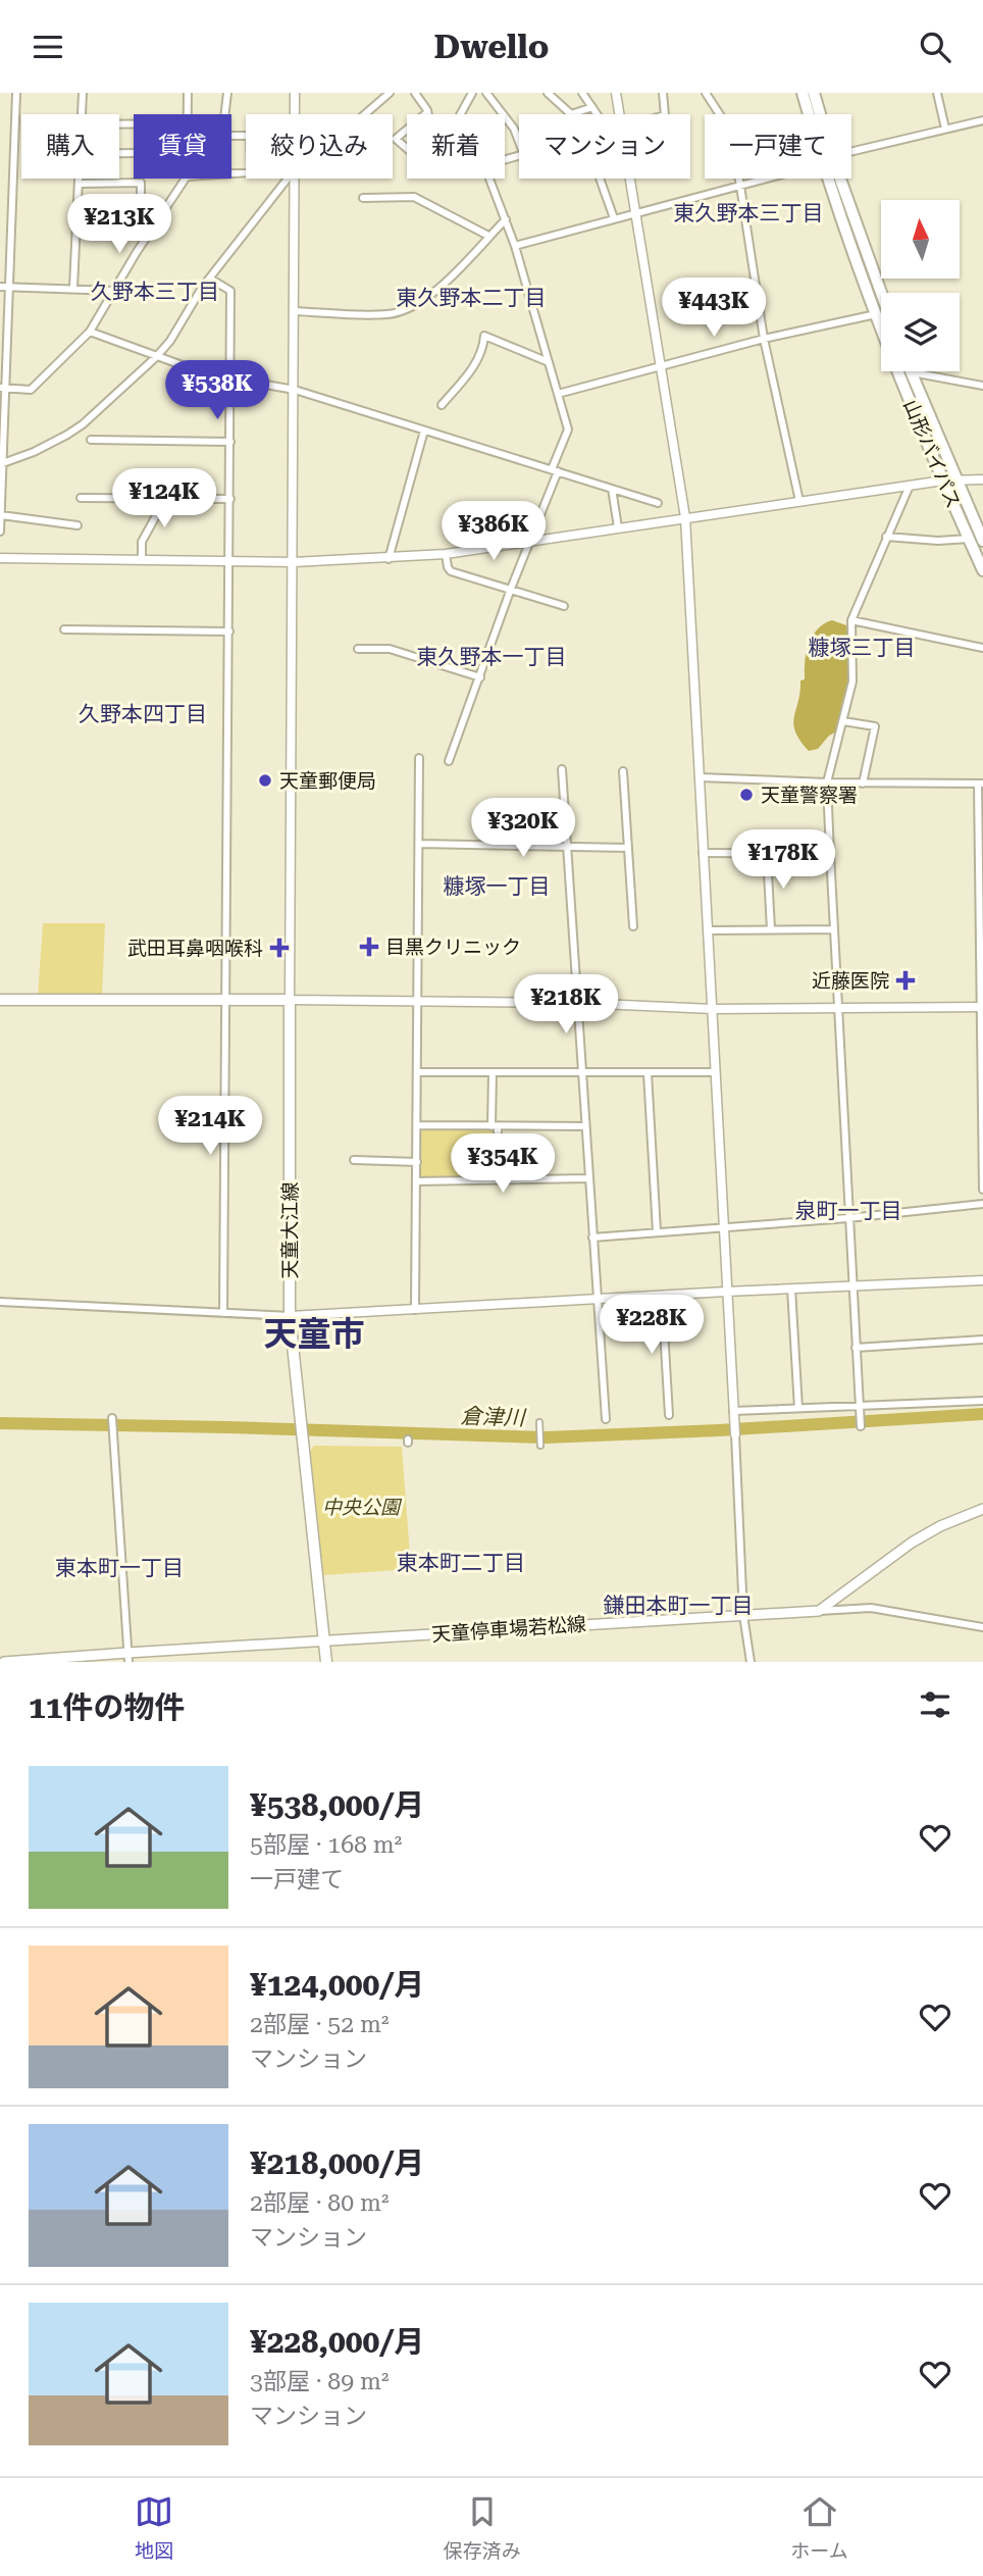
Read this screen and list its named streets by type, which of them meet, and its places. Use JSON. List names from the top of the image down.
{
  "streets": {
    "highway": ["山形バイパス"],
    "main road": ["天童大江線", "天童停車場若松線"]
  },
  "crossings": [
    ["天童大江線", "天童停車場若松線"]
  ],
  "districts": [
    "東久野本三丁目",
    "久野本三丁目",
    "東久野本二丁目",
    "糠塚三丁目",
    "東久野本一丁目",
    "久野本四丁目",
    "糠塚一丁目",
    "泉町一丁目",
    "天童市",
    "東本町二丁目",
    "東本町一丁目",
    "鎌田本町一丁目"
  ],
  "water": ["倉津川"],
  "parks": ["中央公園"],
  "places": {
    "other": ["天童郵便局", "天童警察署"],
    "health": ["目黒クリニック", "武田耳鼻咽喉科", "近藤医院"]
  },
  "north": "top",
  "page": {
    "header": "Dwello",
    "chip": [
      "購入",
      "賃貸",
      "絞り込み",
      "新着",
      "マンション",
      "一戸建て"
    ],
    "price": [
      "¥213K",
      "¥443K",
      "¥538K",
      "¥124K",
      "¥386K",
      "¥320K",
      "¥178K",
      "¥218K",
      "¥214K",
      "¥354K",
      "¥228K"
    ],
    "heading": "11件の物件",
    "list": [
      {
        "name": "¥538,000/月",
        "note": "5部屋 · 168 m² · 一戸建て"
      },
      {
        "name": "¥124,000/月",
        "note": "2部屋 · 52 m² · マンション"
      },
      {
        "name": "¥218,000/月",
        "note": "2部屋 · 80 m² · マンション"
      },
      {
        "name": "¥228,000/月",
        "note": "3部屋 · 89 m² · マンション"
      }
    ],
    "tabs": ["地図", "保存済み", "ホーム"]
  }
}
